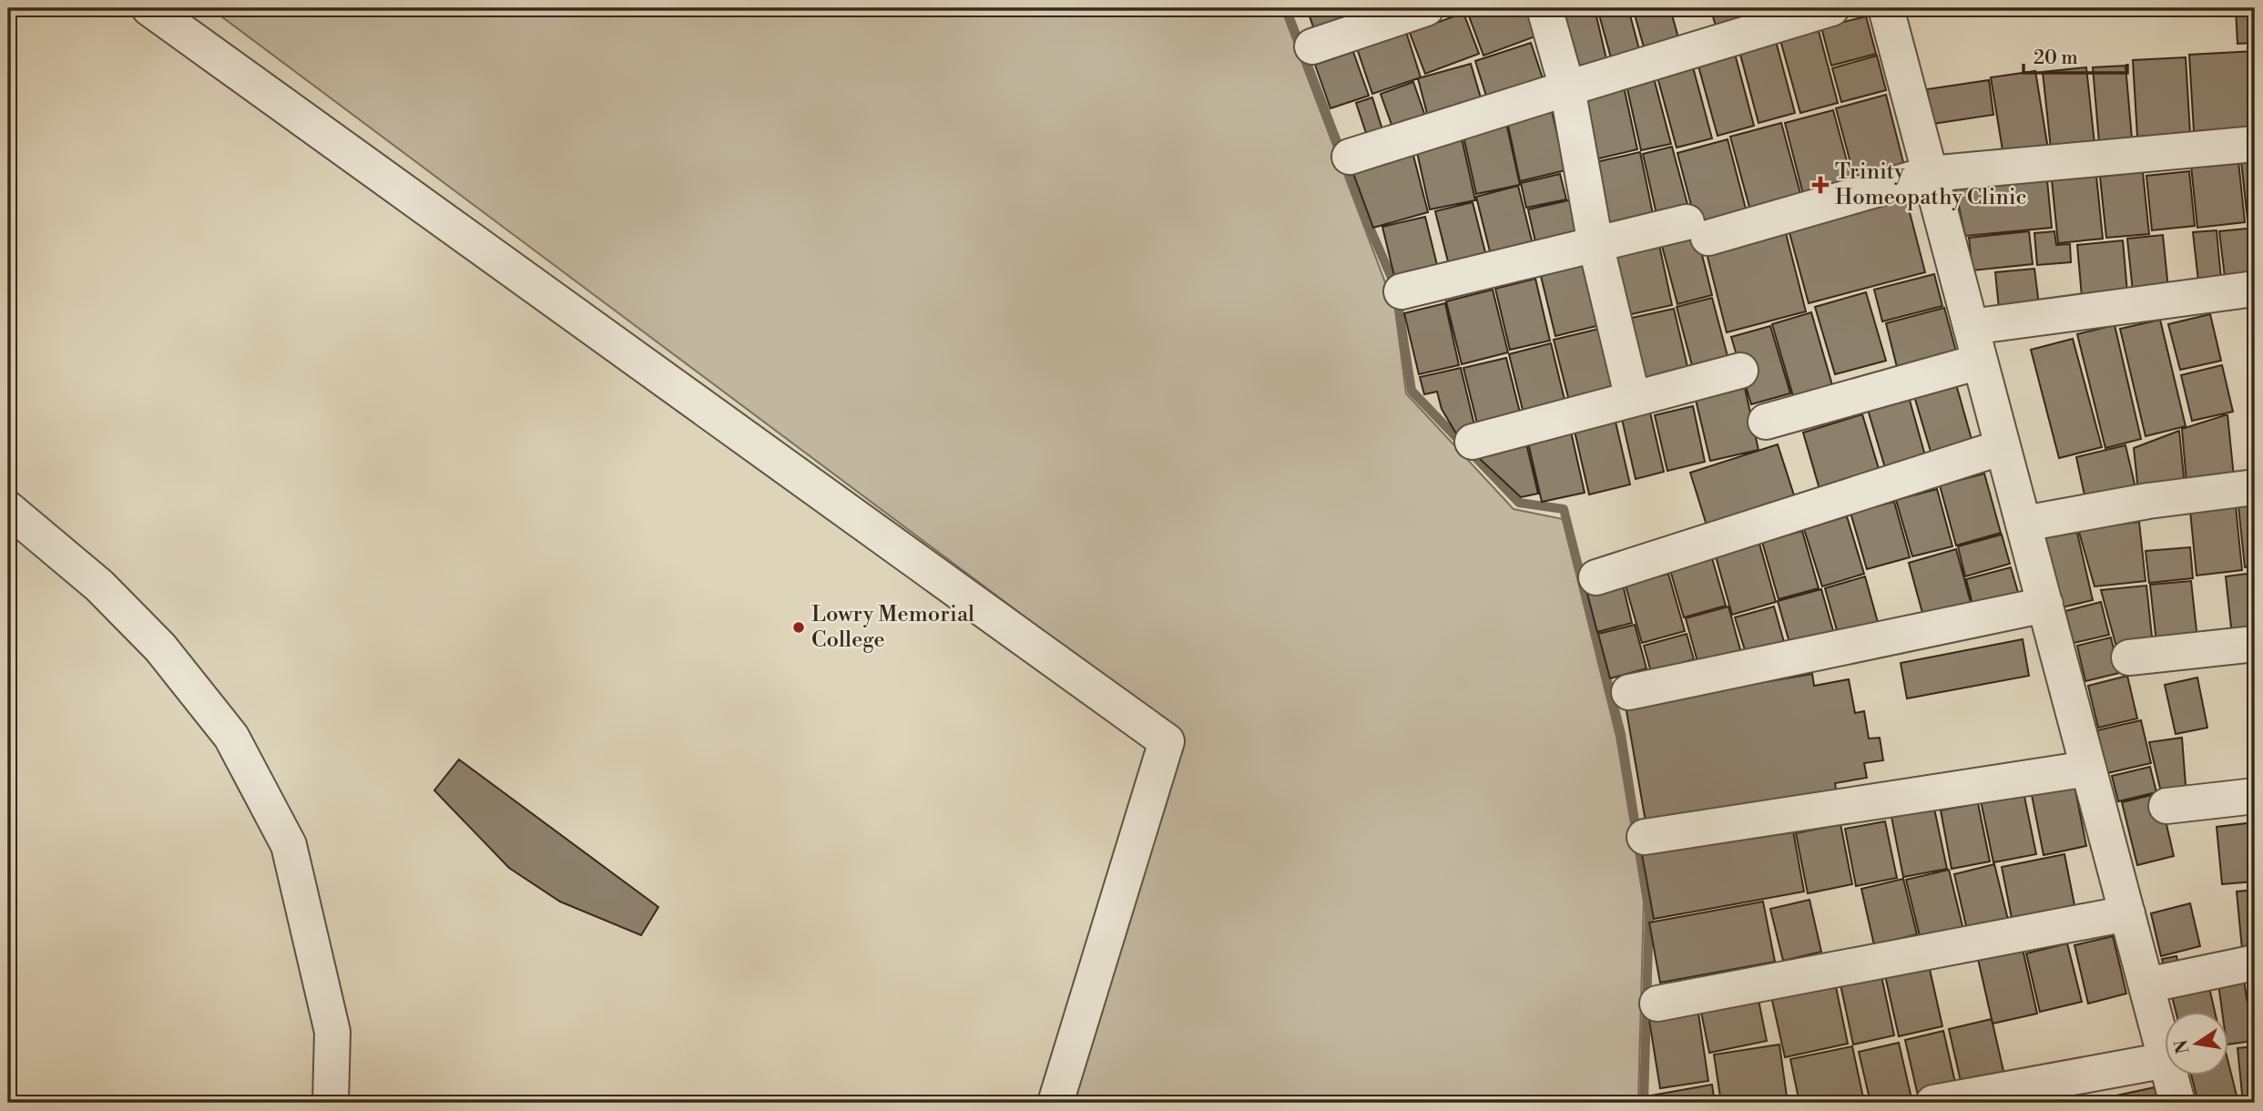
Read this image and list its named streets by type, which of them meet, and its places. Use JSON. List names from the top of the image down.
{
  "places": {
    "health": ["Trinity Homeopathy Clinic"],
    "other": ["Lowry Memorial College"]
  },
  "scale_bar": "20 m",
  "north": "left"
}
